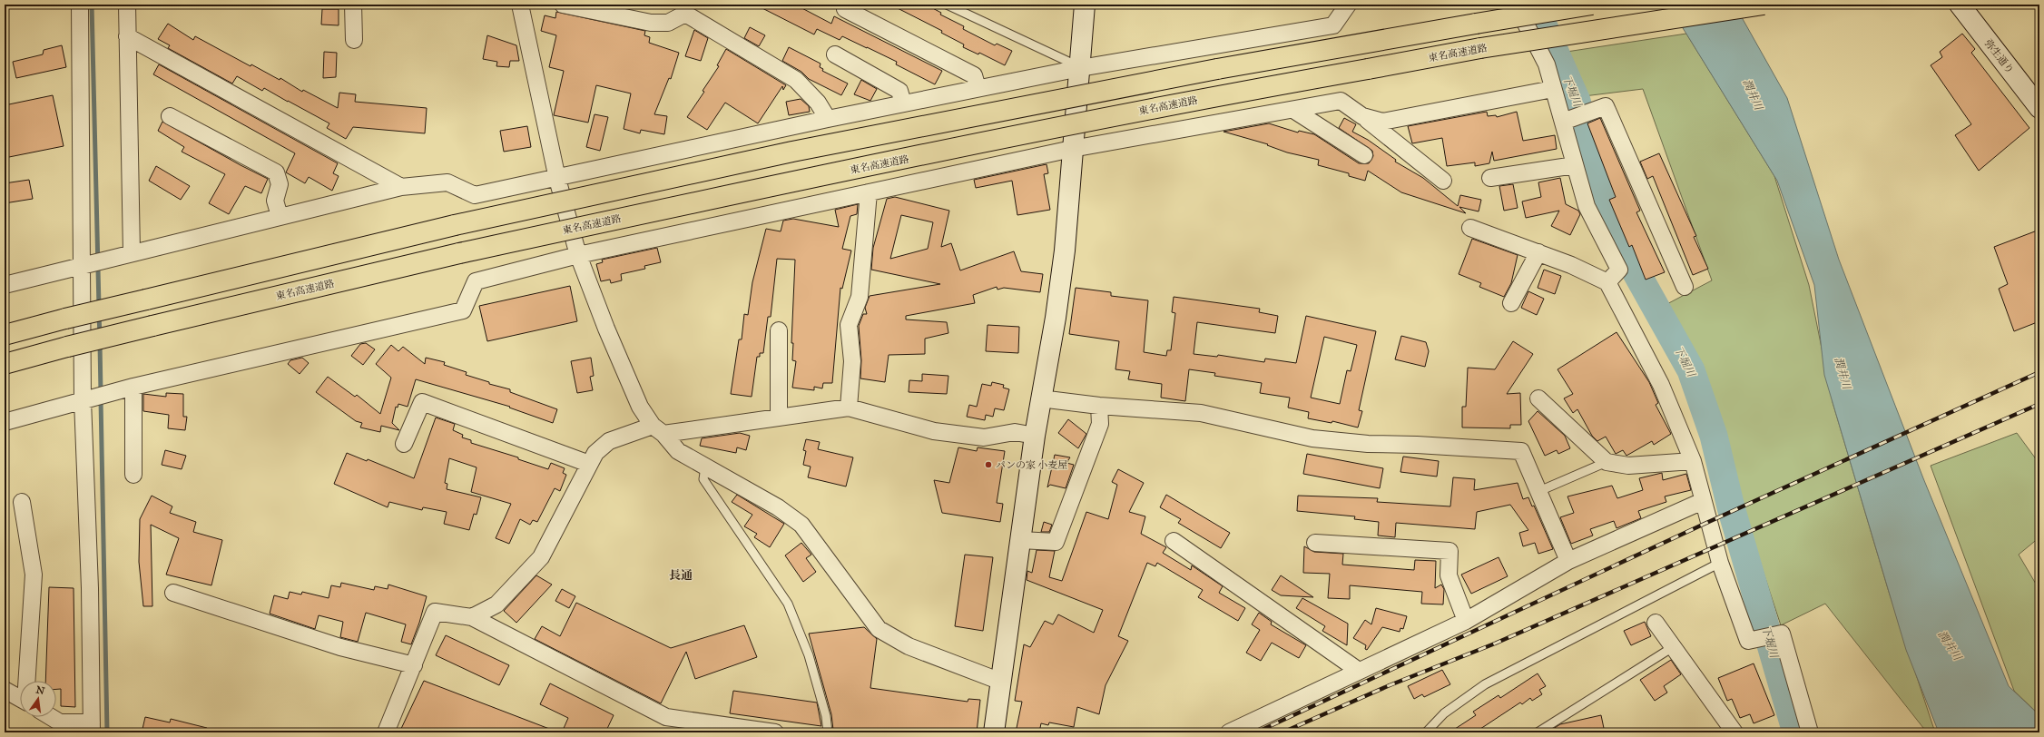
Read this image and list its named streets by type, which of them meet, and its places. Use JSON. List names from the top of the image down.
{
  "streets": {
    "highway": ["東名高速道路"],
    "street": ["弥生通り"]
  },
  "districts": ["長通"],
  "water": ["下堀川", "潤井川"],
  "places": ["パンの家 小麦屋"],
  "north": "top"
}
